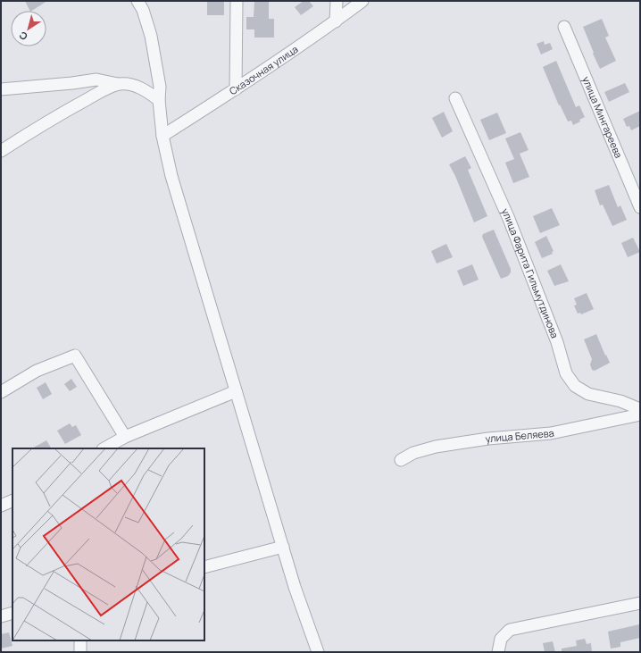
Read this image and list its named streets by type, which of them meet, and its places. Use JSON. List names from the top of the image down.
{
  "streets": {
    "street": [
      "Сказочная улица",
      "улица Мингареева",
      "улица Фарита Гильмутдинова",
      "улица Беляева"
    ]
  },
  "north": "bottom left"
}
